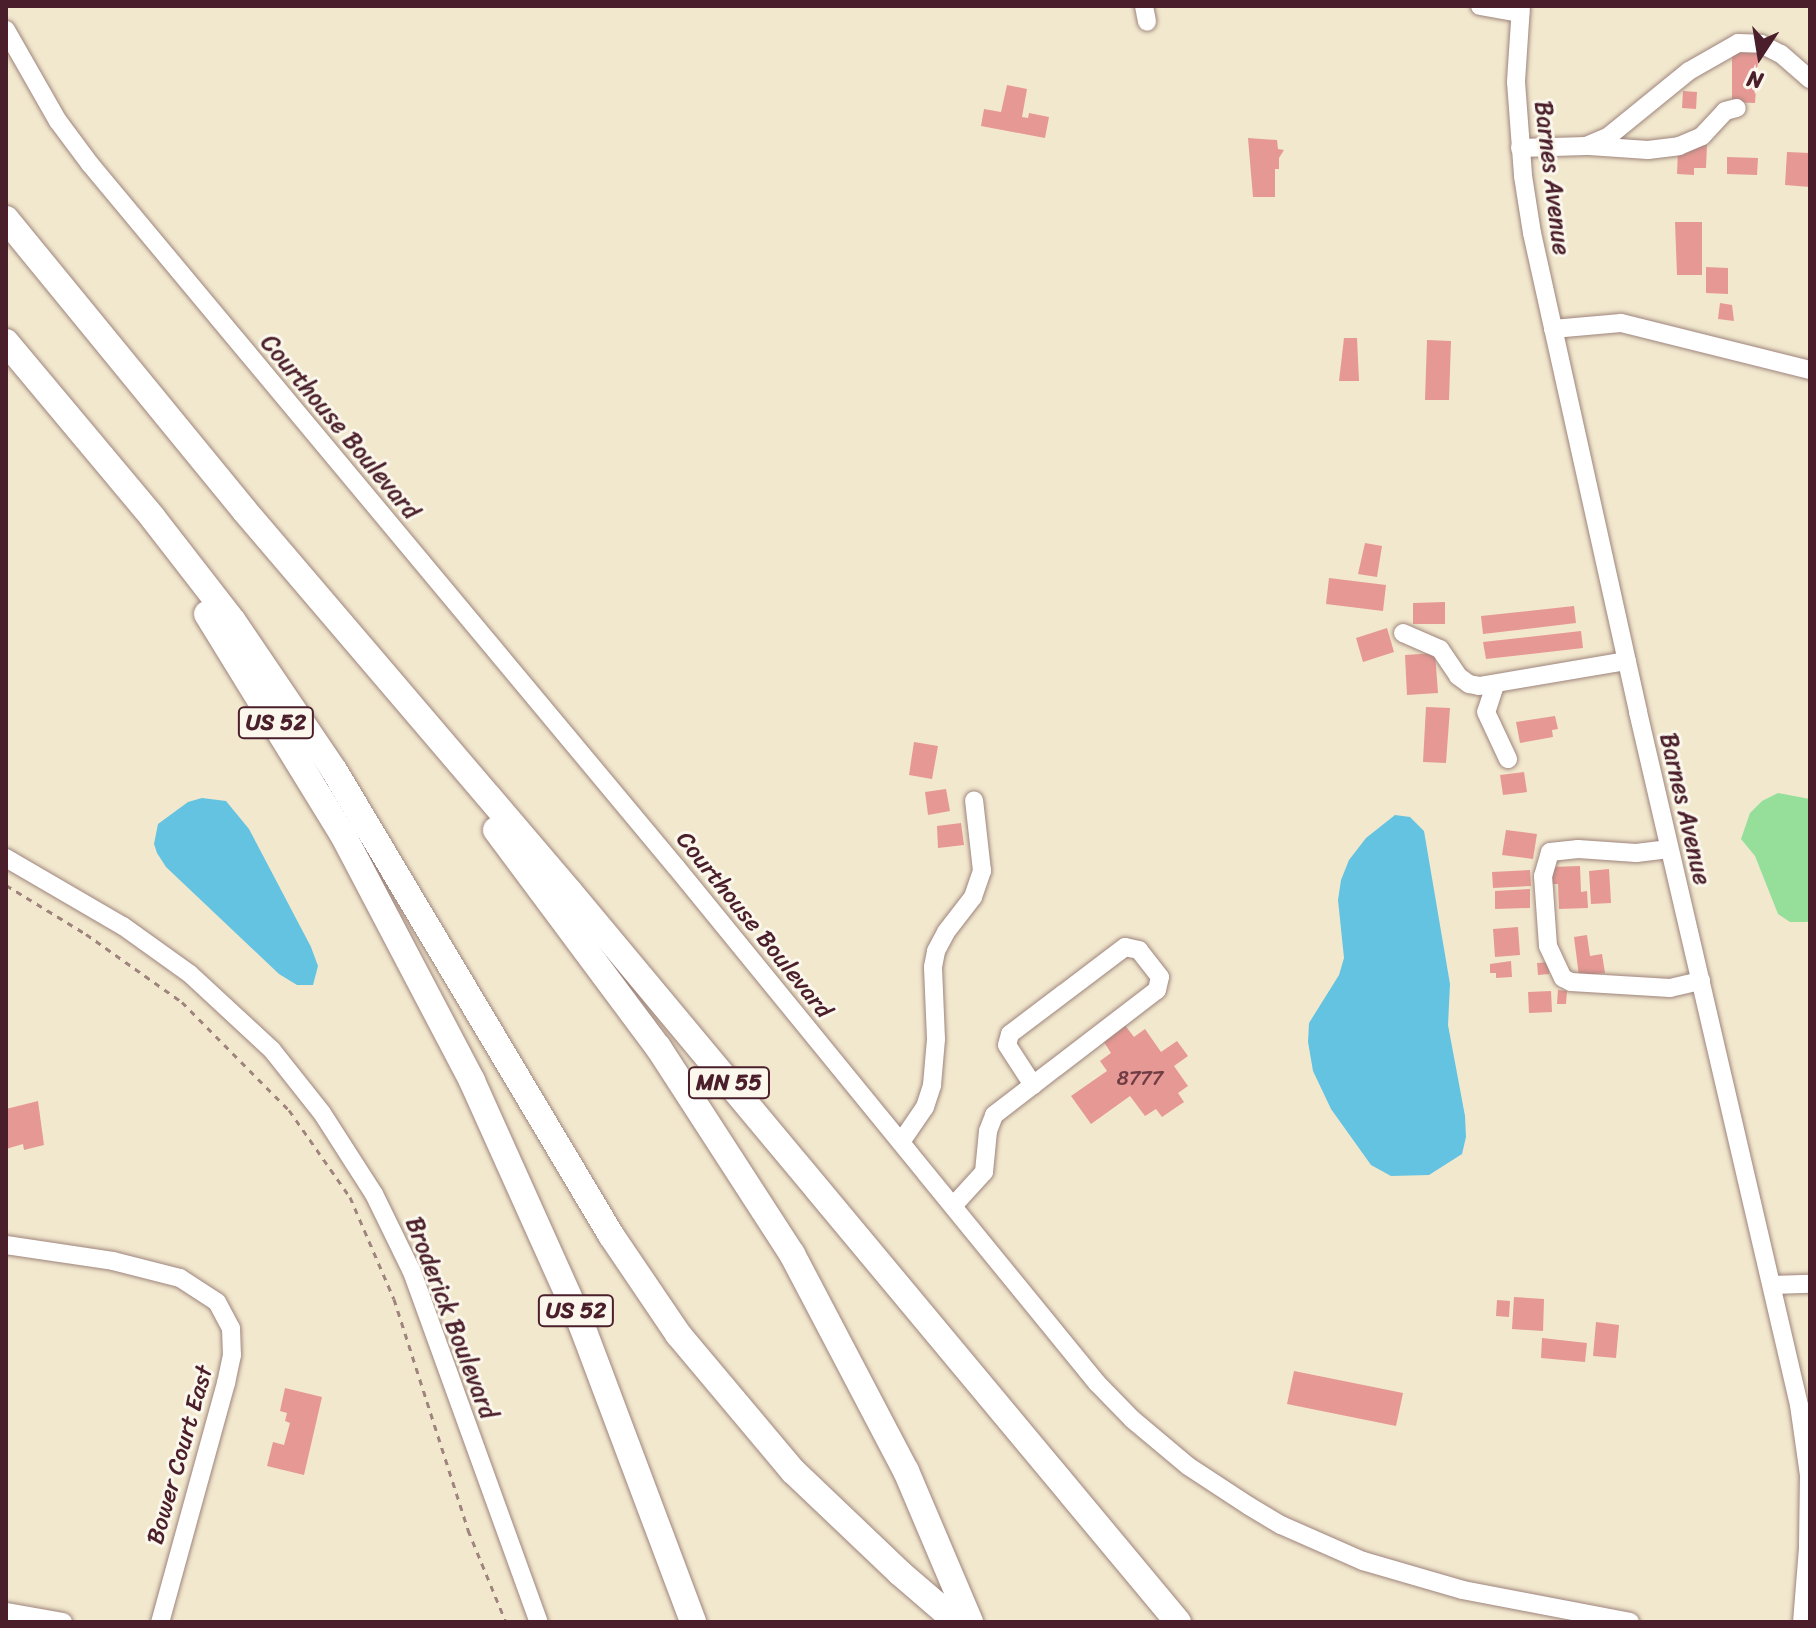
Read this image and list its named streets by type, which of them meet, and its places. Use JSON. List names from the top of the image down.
{
  "streets": {
    "highway": ["US 52", "MN 55"],
    "street": [
      "Barnes Avenue",
      "Courthouse Boulevard",
      "Broderick Boulevard",
      "Bower Court East"
    ]
  },
  "house_numbers": ["8777"],
  "north": "bottom"
}
